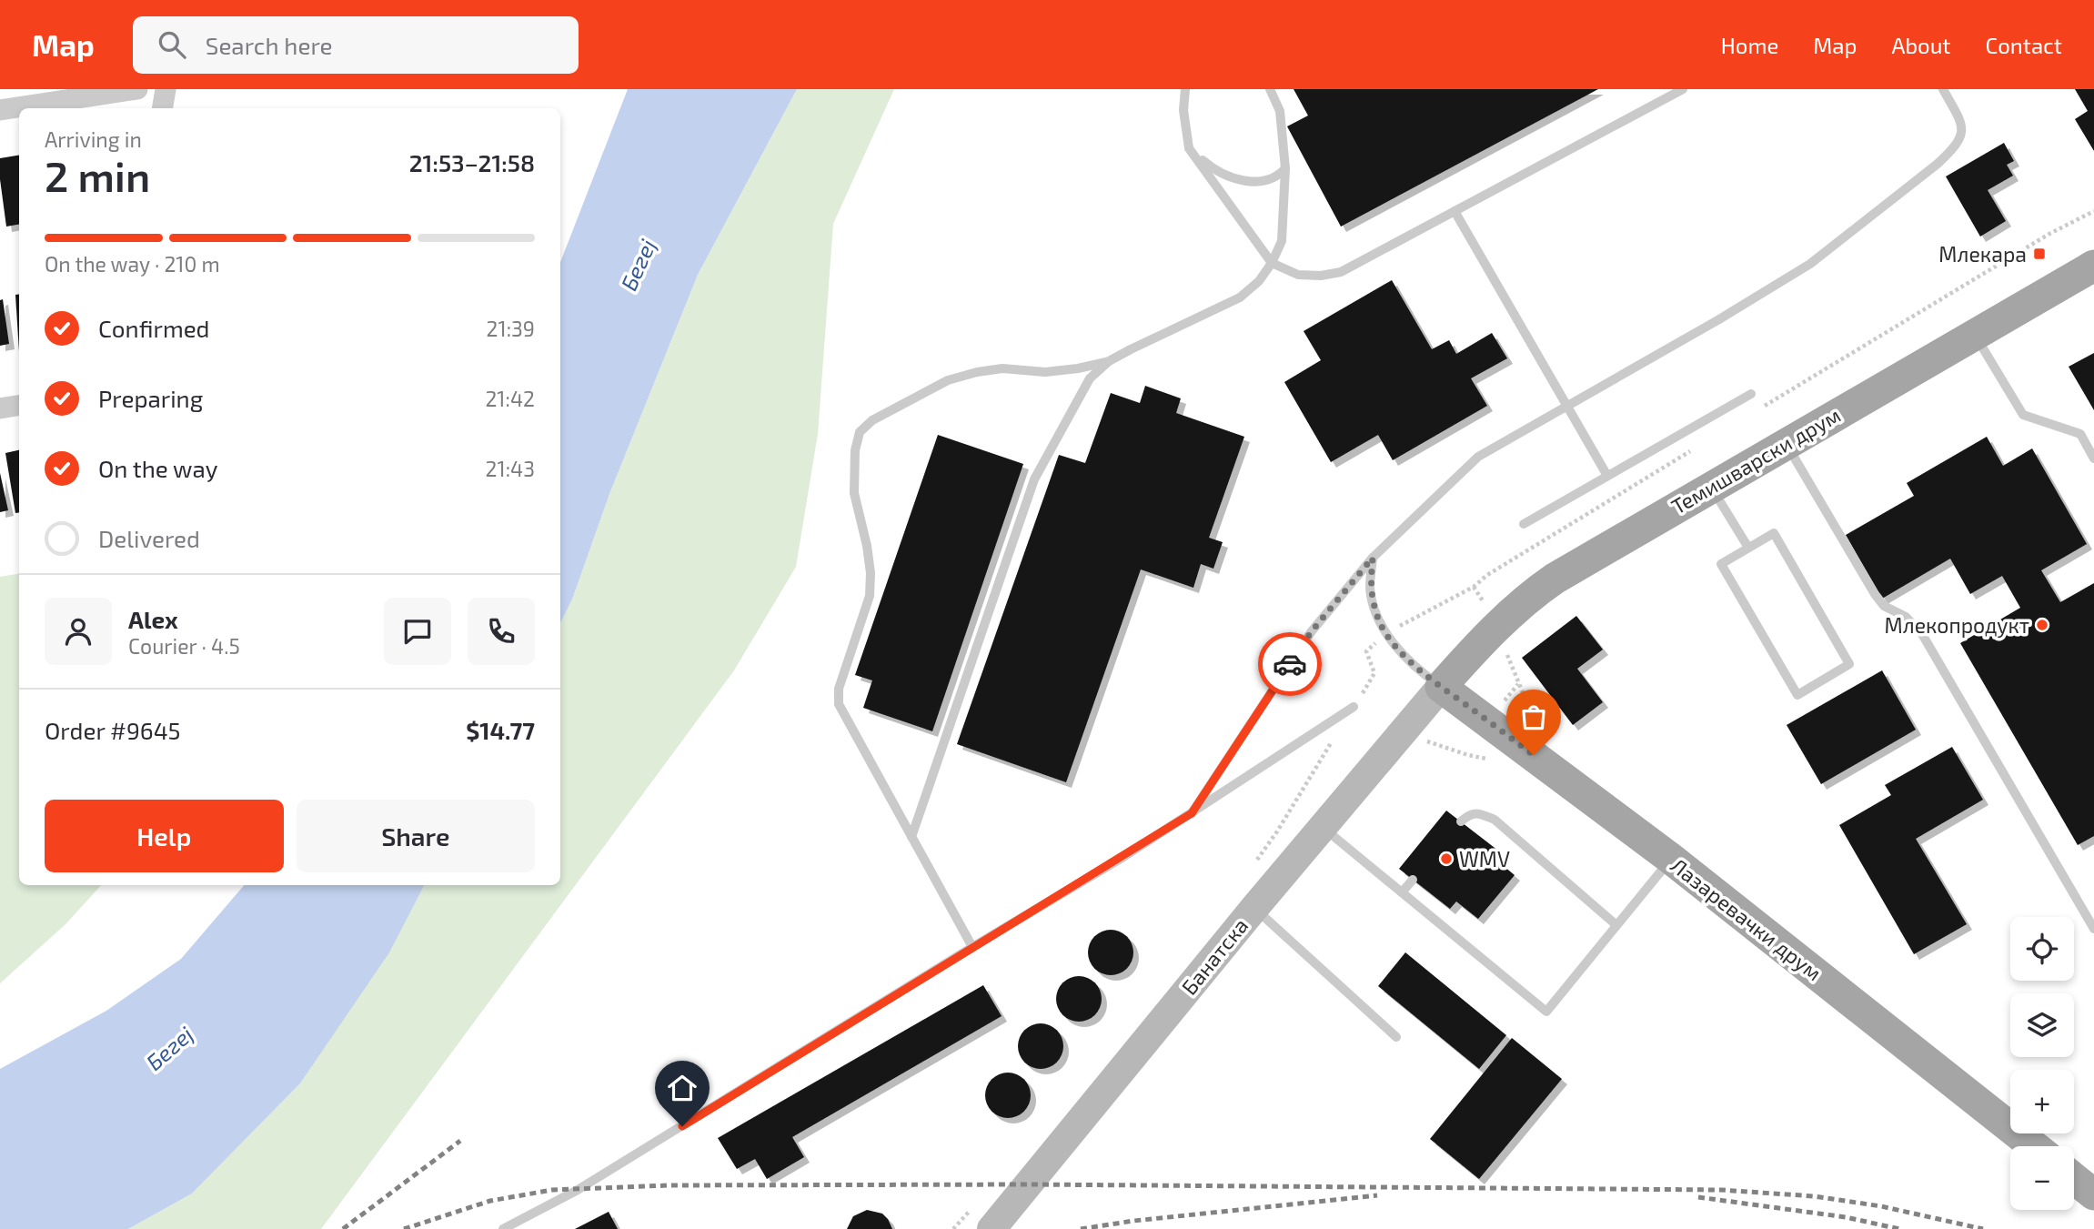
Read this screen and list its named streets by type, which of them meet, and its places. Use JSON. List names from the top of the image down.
{
  "streets": {
    "main road": ["Темишварски друм", "Лазаревачки друм", "Банатска"]
  },
  "crossings": [
    ["Темишварски друм", "Лазаревачки друм"],
    ["Темишварски друм", "Банатска"],
    ["Лазаревачки друм", "Банатска"]
  ],
  "water": ["Бегеј"],
  "places": {
    "transit": ["Млекара"],
    "other": ["Млекопродукт", "WMV"]
  },
  "page": {
    "header": "Map",
    "search": "Search here",
    "nav": [
      "Home",
      "Map",
      "About",
      "Contact"
    ],
    "heading": ["2 min", "Arriving in", "21:53–21:58"],
    "panel": [
      "Alex",
      "Courier · 4.5",
      "Order #9645",
      "$14.77"
    ],
    "bar": "On the way · 210 m",
    "list": [
      ["Confirmed", "21:39"],
      ["Preparing", "21:42"],
      ["On the way", "21:43"],
      "Delivered"
    ],
    "buttons": ["Help", "Share"],
    "map_buttons": ["+", "−"]
  }
}
